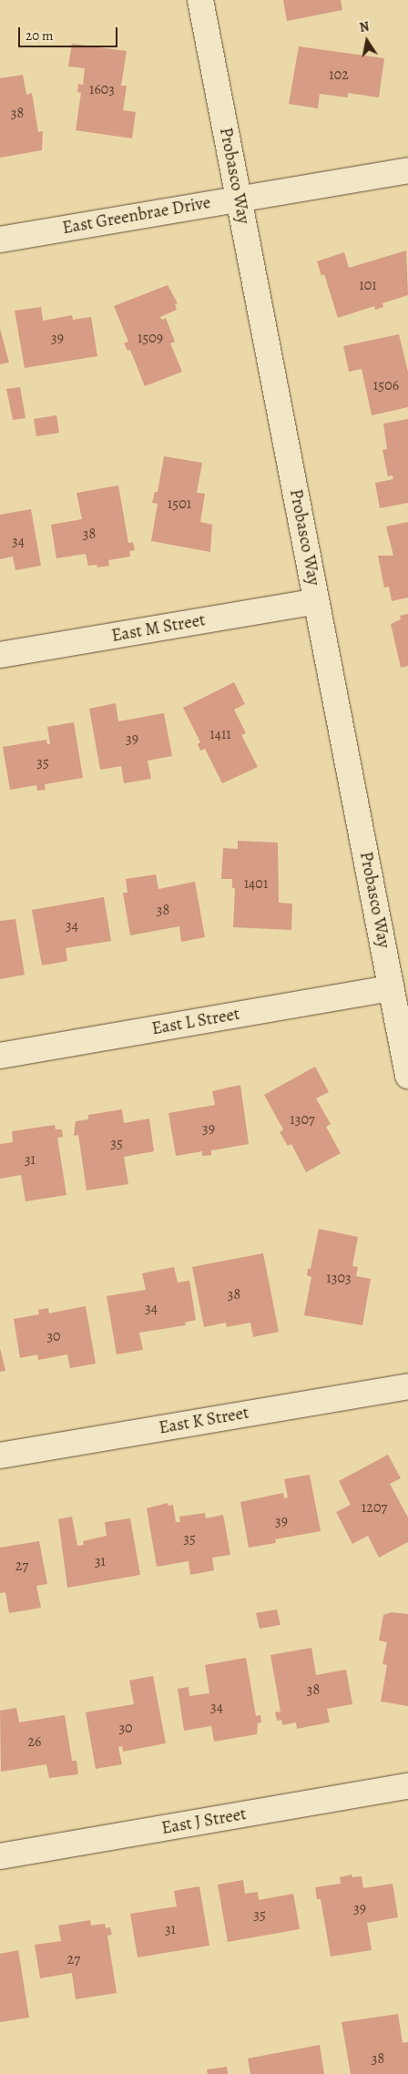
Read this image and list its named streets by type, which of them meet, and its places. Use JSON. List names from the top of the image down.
{
  "streets": {
    "street": [
      "Probasco Way",
      "East Greenbrae Drive",
      "East M Street",
      "East L Street",
      "East K Street",
      "East J Street"
    ]
  },
  "crossings": [
    ["Probasco Way", "East Greenbrae Drive"],
    ["Probasco Way", "East M Street"],
    ["Probasco Way", "East L Street"]
  ],
  "house_numbers": [
    "102",
    "1603",
    "38",
    "101",
    "39",
    "1509",
    "1506",
    "1501",
    "38",
    "34",
    "1411",
    "39",
    "35",
    "1401",
    "38",
    "34",
    "1307",
    "39",
    "35",
    "31",
    "1303",
    "38",
    "34",
    "30",
    "1207",
    "39",
    "35",
    "31",
    "27",
    "38",
    "34",
    "30",
    "26",
    "39",
    "35",
    "31",
    "27",
    "38"
  ],
  "scale_bar": "20 m",
  "north": "top"
}
